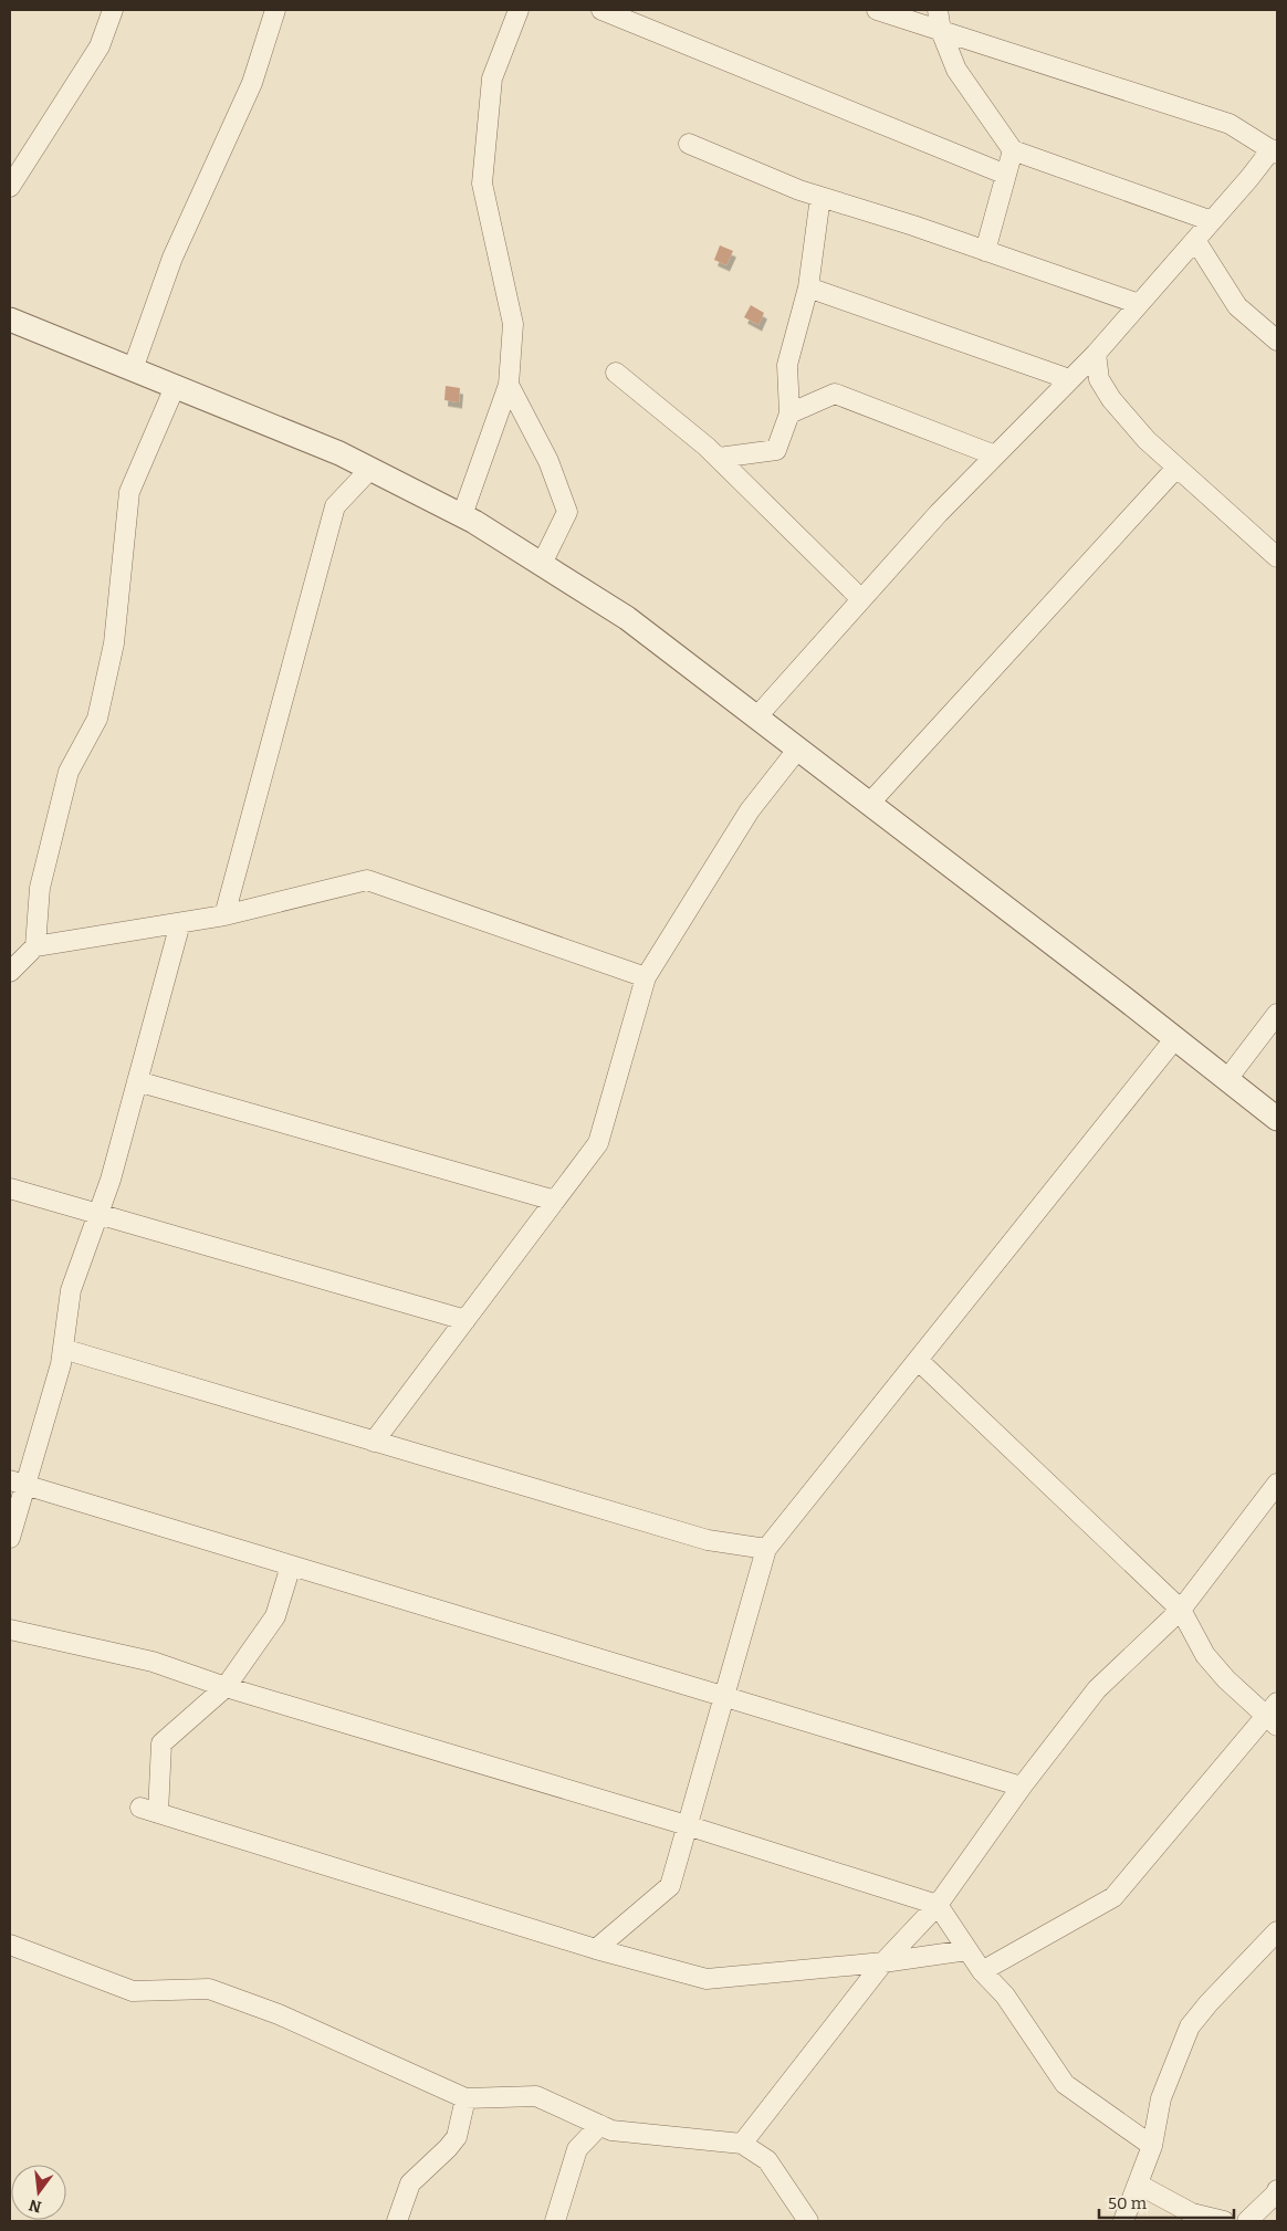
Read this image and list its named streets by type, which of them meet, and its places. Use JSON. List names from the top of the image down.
{
  "scale_bar": "50 m",
  "north": "bottom"
}
